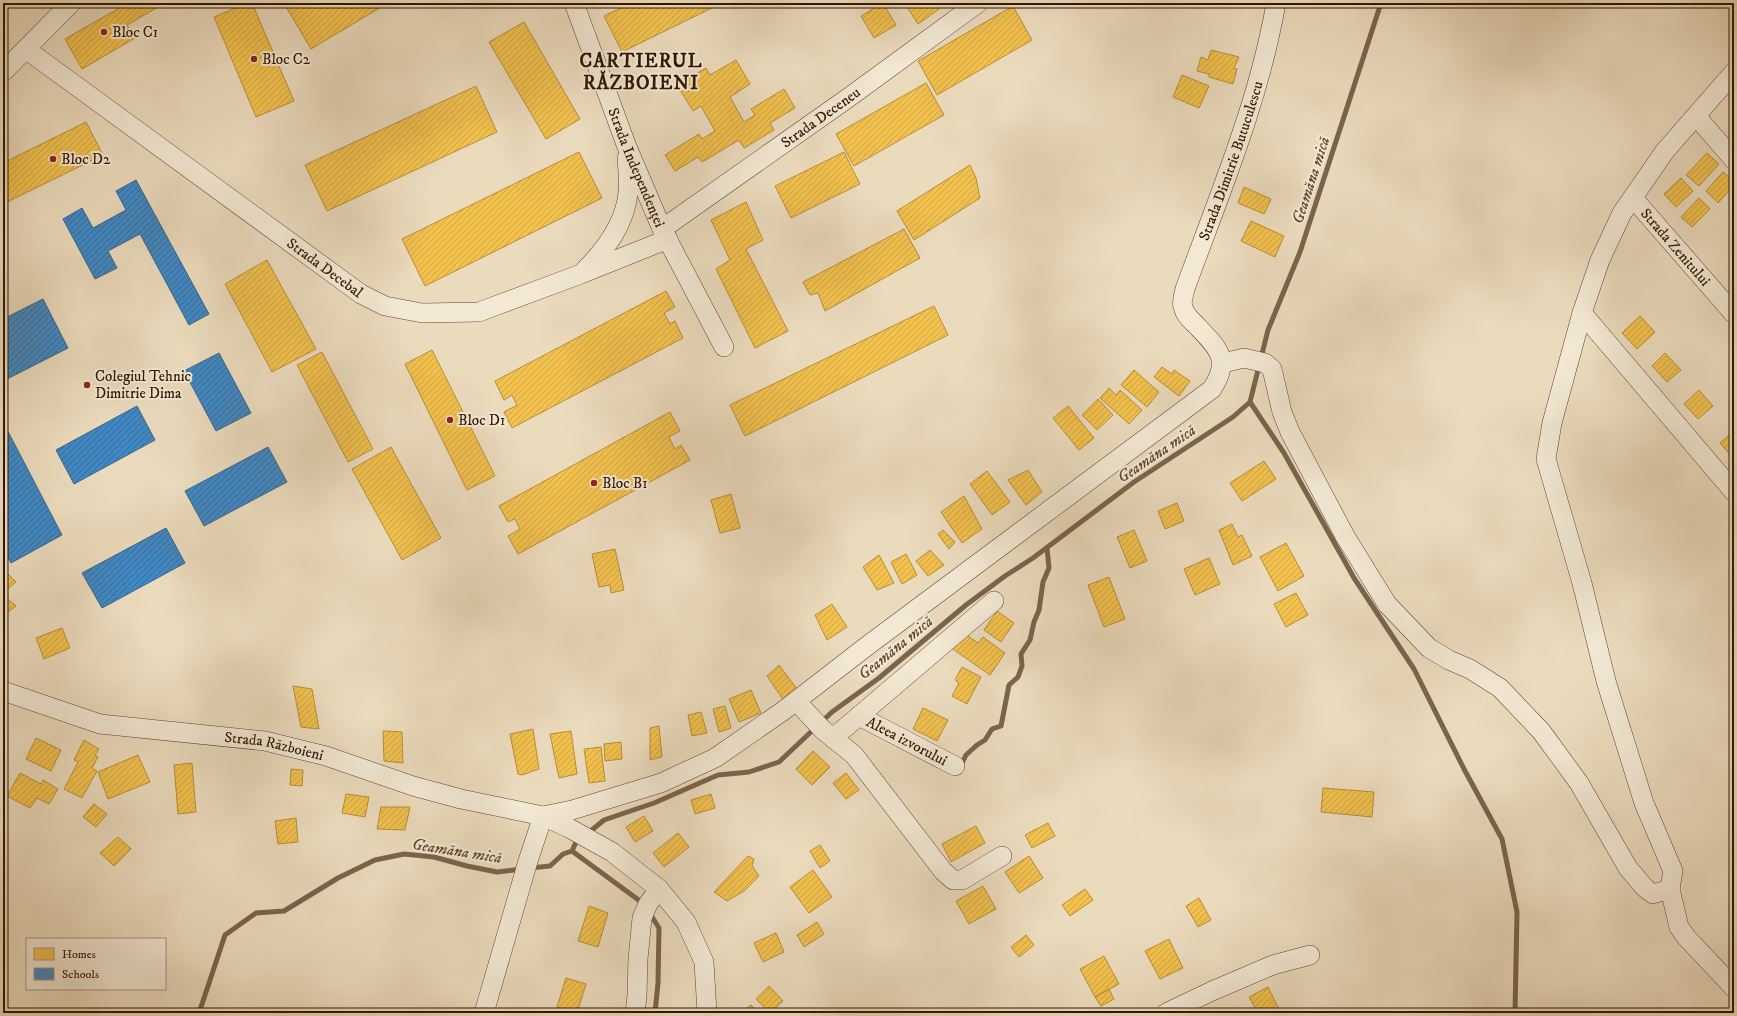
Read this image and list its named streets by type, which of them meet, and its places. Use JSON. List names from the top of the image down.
{
  "streets": {
    "street": [
      "Strada Deceneu",
      "Strada Dimitrie Butuculescu",
      "Strada Independenței",
      "Strada Zenitului",
      "Strada Decebal",
      "Aleea izvorului",
      "Strada Războieni"
    ]
  },
  "crossings": [
    ["Strada Deceneu", "Strada Independenței"],
    ["Strada Deceneu", "Strada Decebal"],
    ["Strada Independenței", "Strada Decebal"]
  ],
  "districts": ["CARTIERUL RĂZBOIENI"],
  "water": ["Geamăna mică"],
  "places": [
    "Bloc C1",
    "Bloc C2",
    "Bloc D2",
    "Colegiul Tehnic Dimitrie Dima",
    "Bloc D1",
    "Bloc B1"
  ],
  "legend": ["Homes", "Schools"]
}
